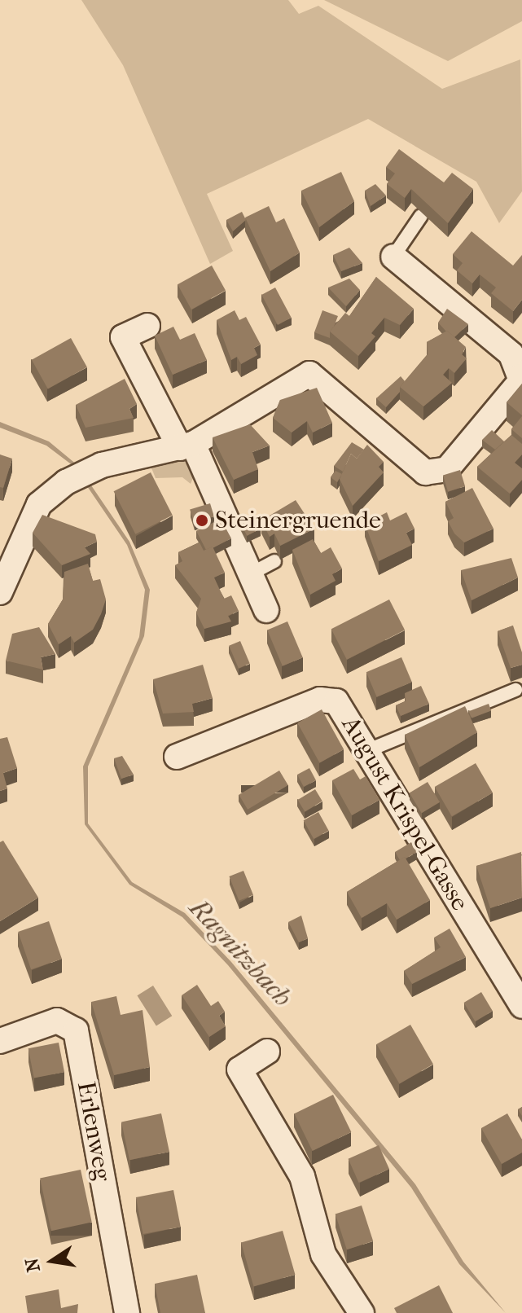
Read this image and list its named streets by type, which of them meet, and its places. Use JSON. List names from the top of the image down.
{
  "streets": {
    "street": ["August Krispel-Gasse", "Erlenweg"]
  },
  "water": ["Ragnitzbach"],
  "places": ["Steinergruende"],
  "north": "left"
}
